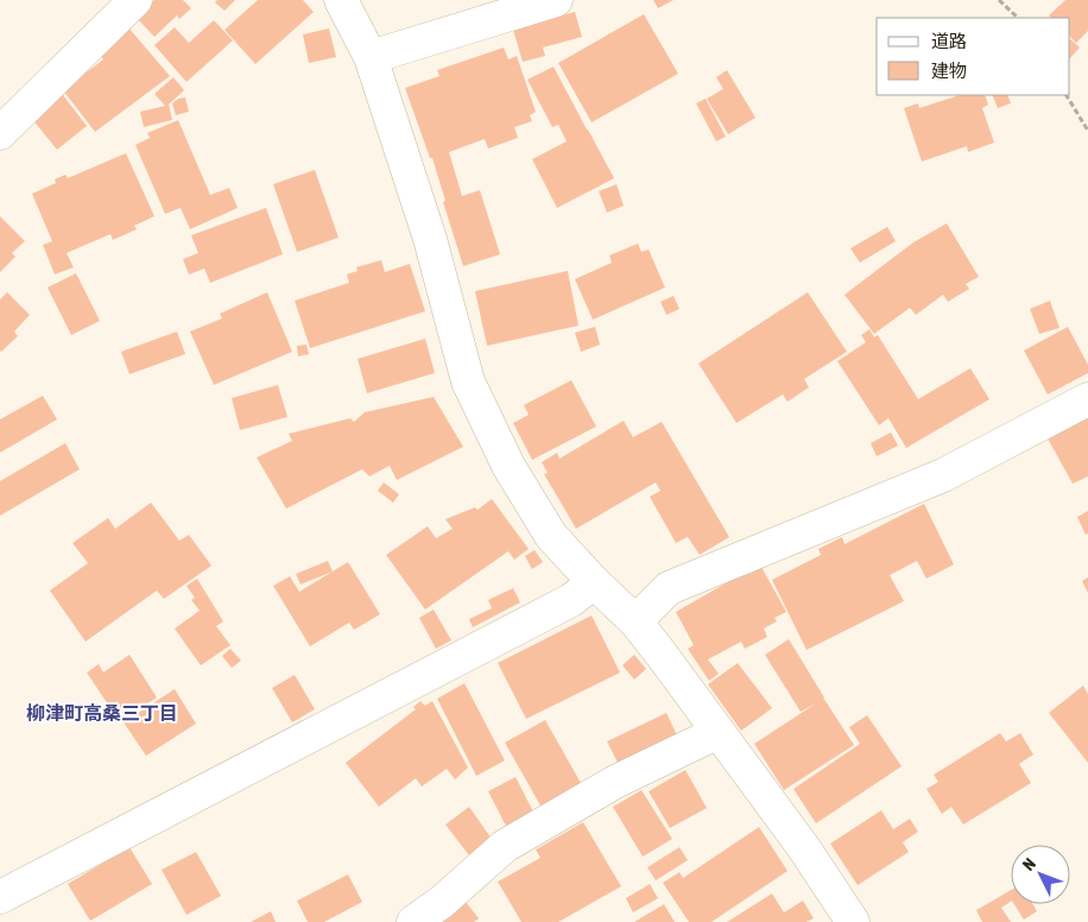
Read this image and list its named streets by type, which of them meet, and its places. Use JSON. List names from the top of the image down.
{
  "districts": ["柳津町高桑三丁目"],
  "legend": ["道路", "建物"],
  "north": "top left"
}
